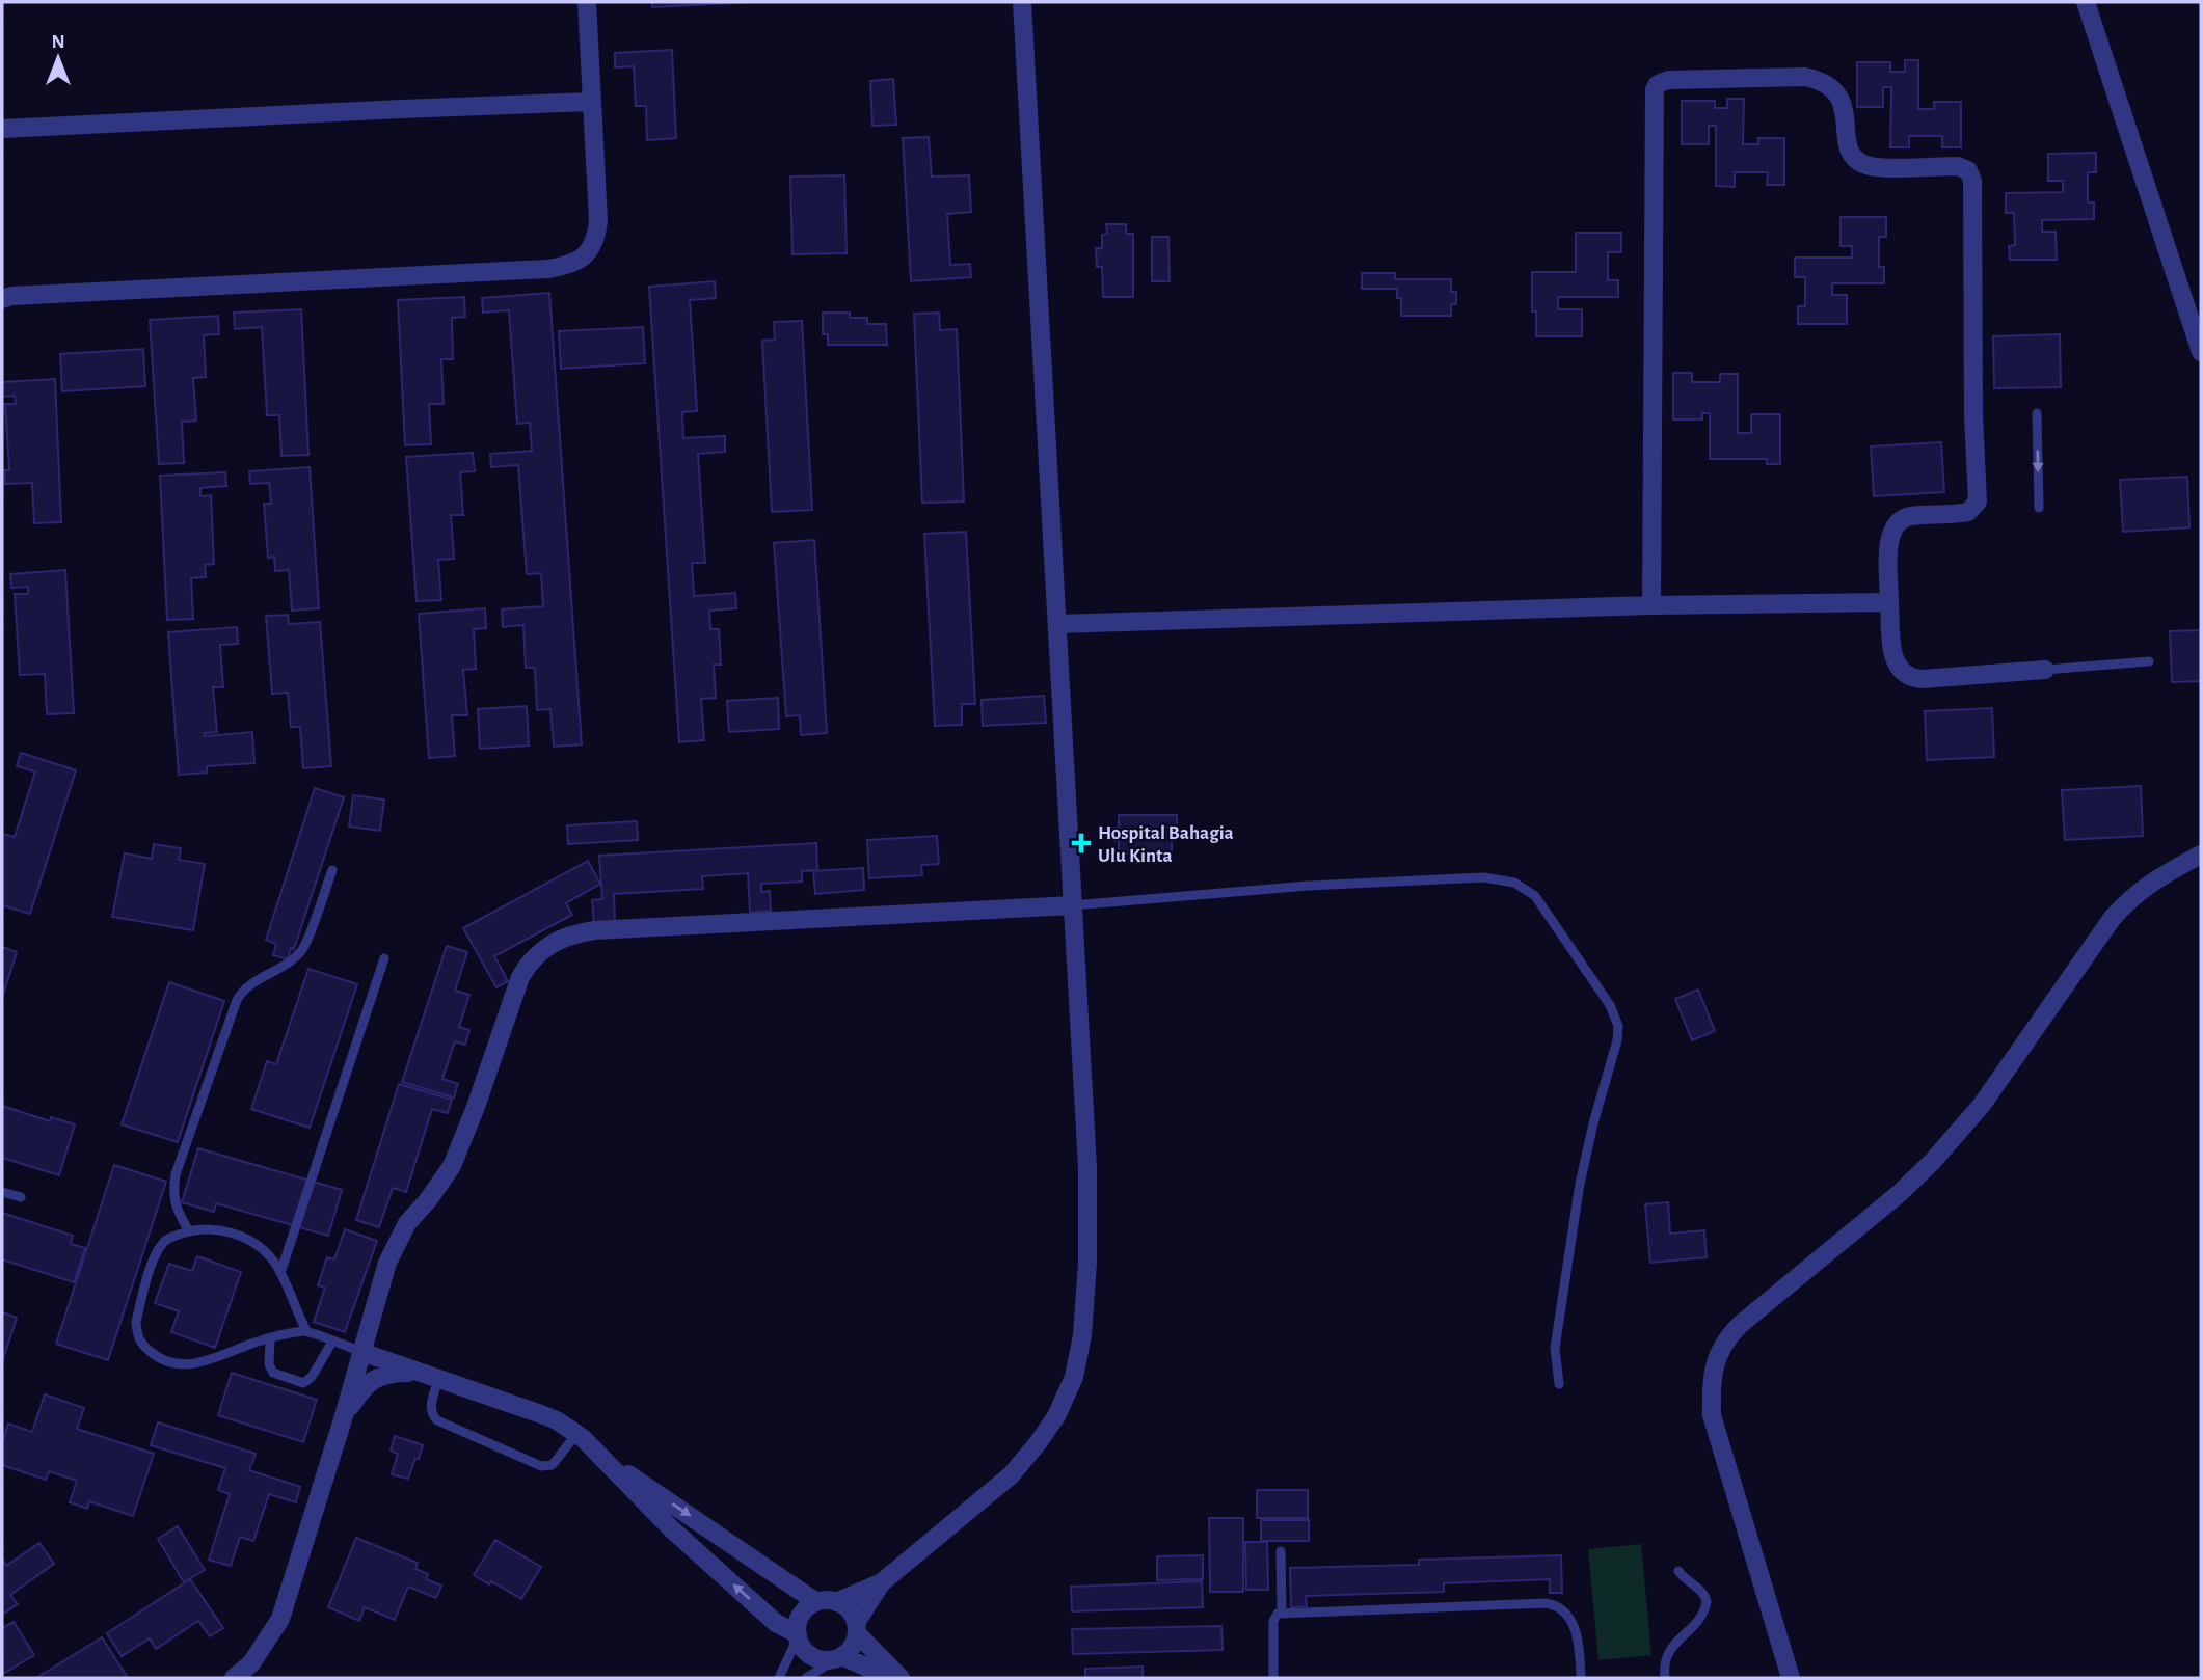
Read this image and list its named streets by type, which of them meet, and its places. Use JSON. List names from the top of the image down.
{
  "places": {
    "health": ["Hospital Bahagia Ulu Kinta"]
  },
  "north": "top"
}
